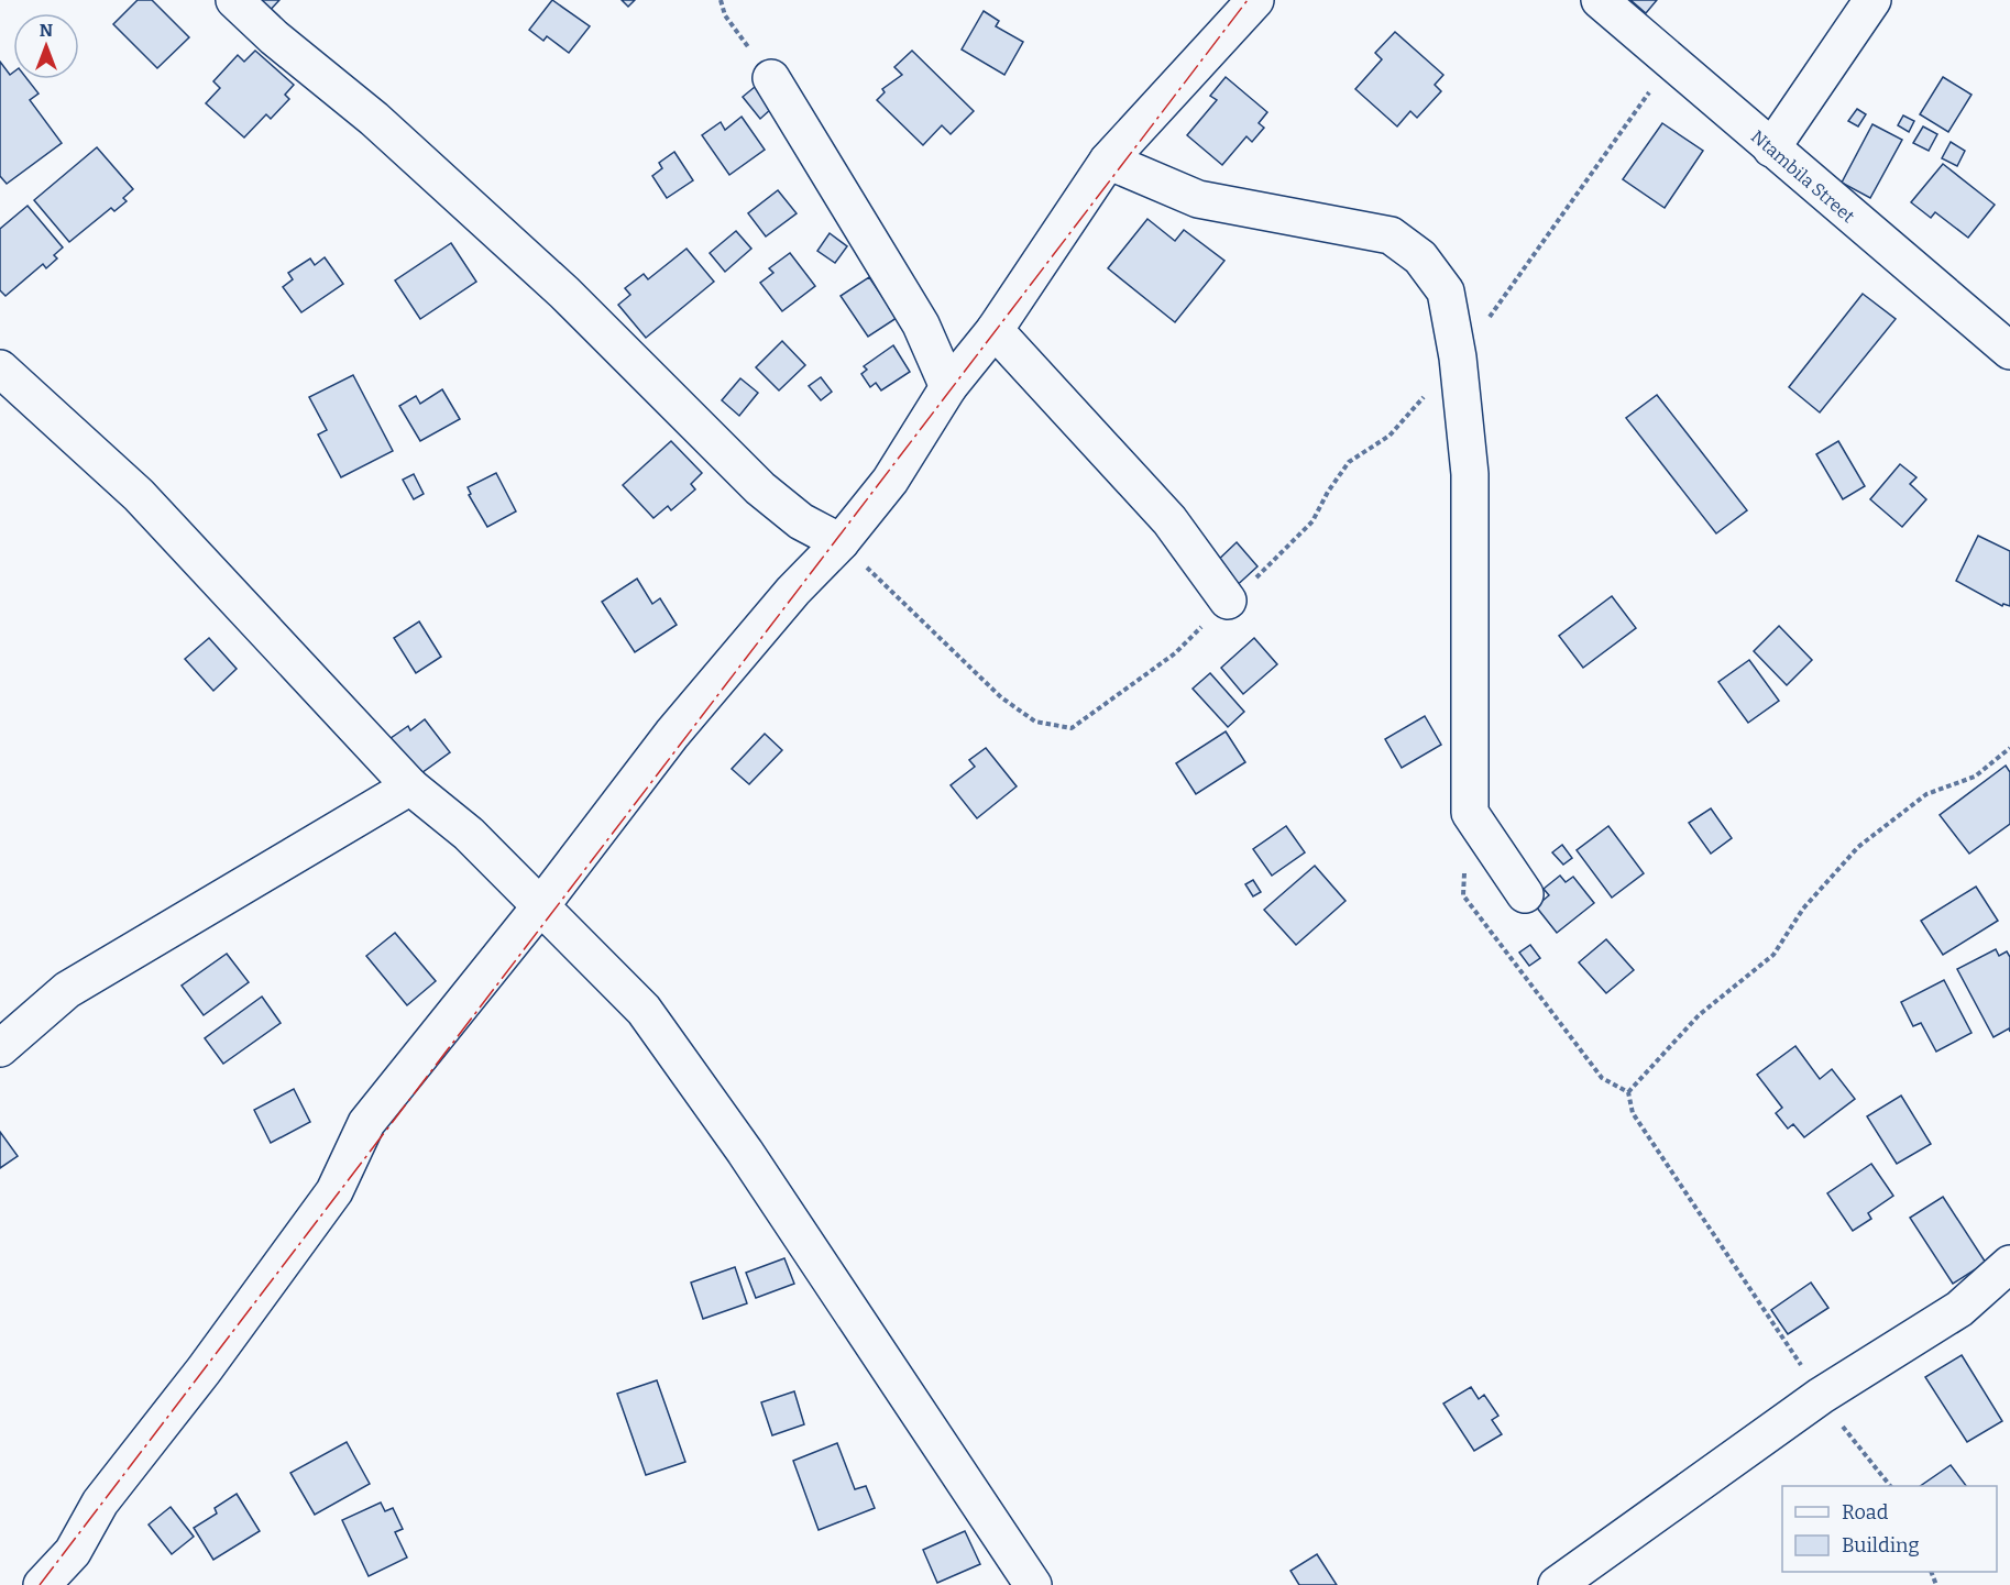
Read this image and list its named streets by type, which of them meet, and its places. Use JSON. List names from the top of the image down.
{
  "streets": {
    "street": ["Ntambila Street"]
  },
  "legend": ["Road", "Building"],
  "north": "top"
}
